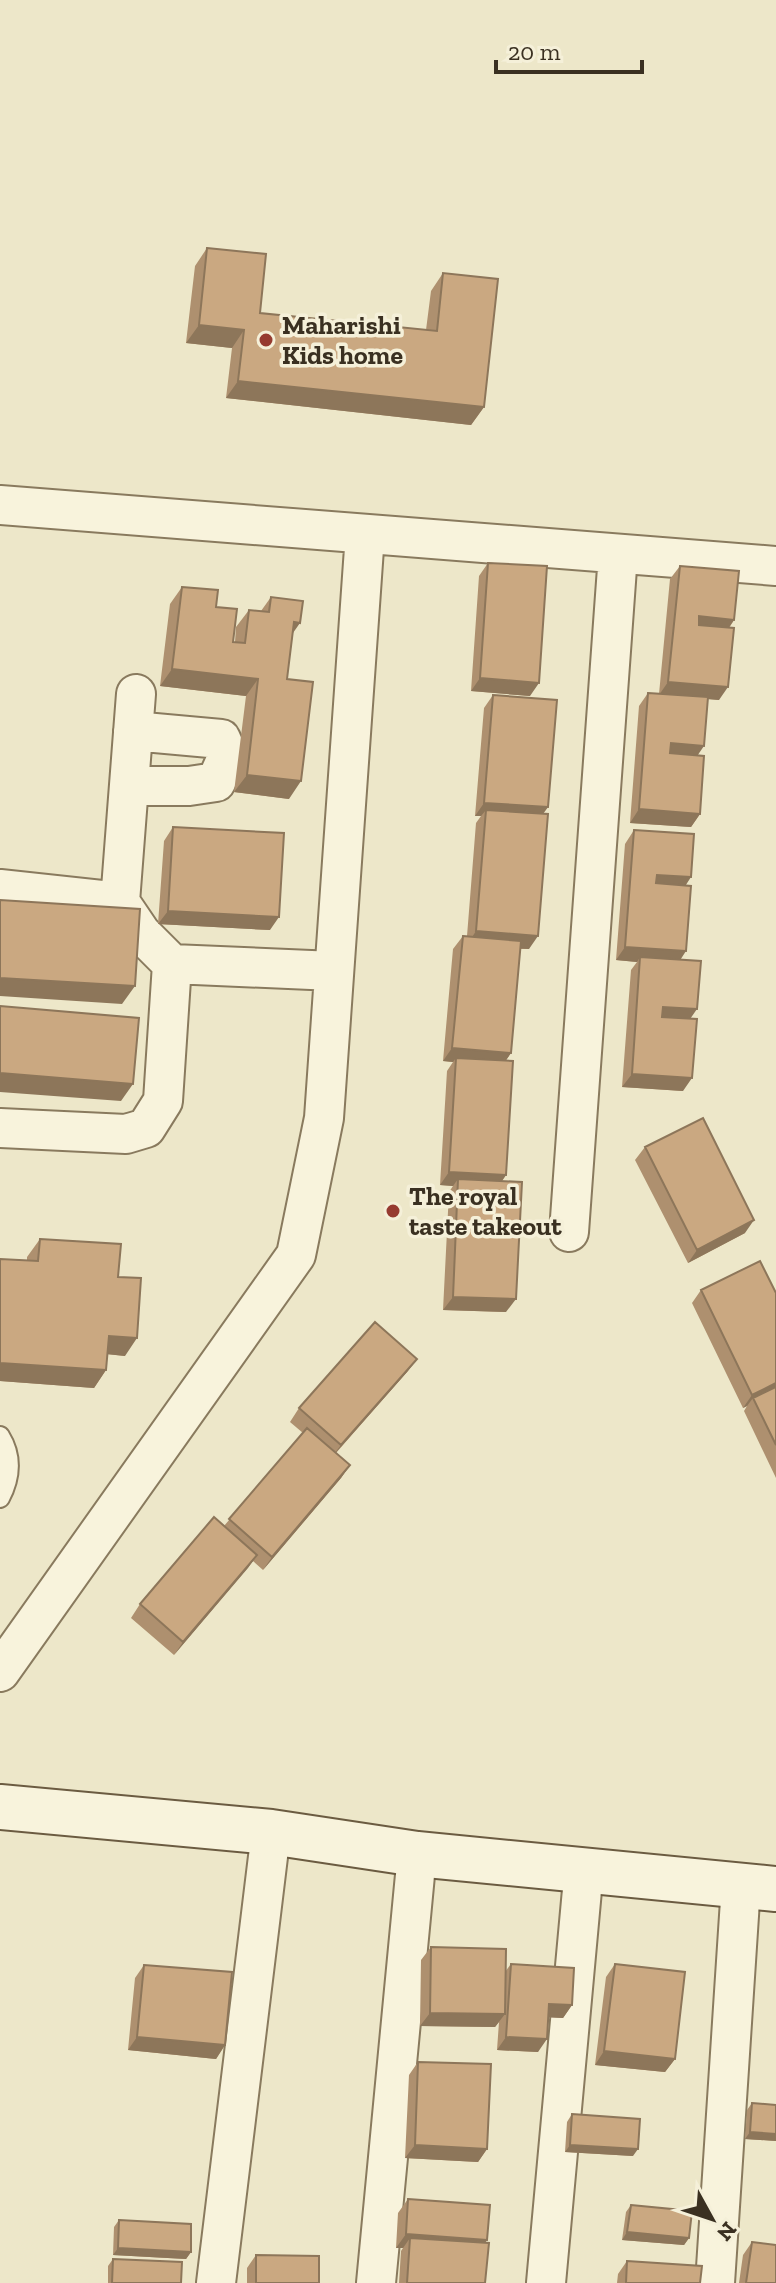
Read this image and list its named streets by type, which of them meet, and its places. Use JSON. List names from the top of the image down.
{
  "places": ["Maharishi Kids home", "The royal taste takeout"],
  "scale_bar": "20 m",
  "north": "bottom right"
}
